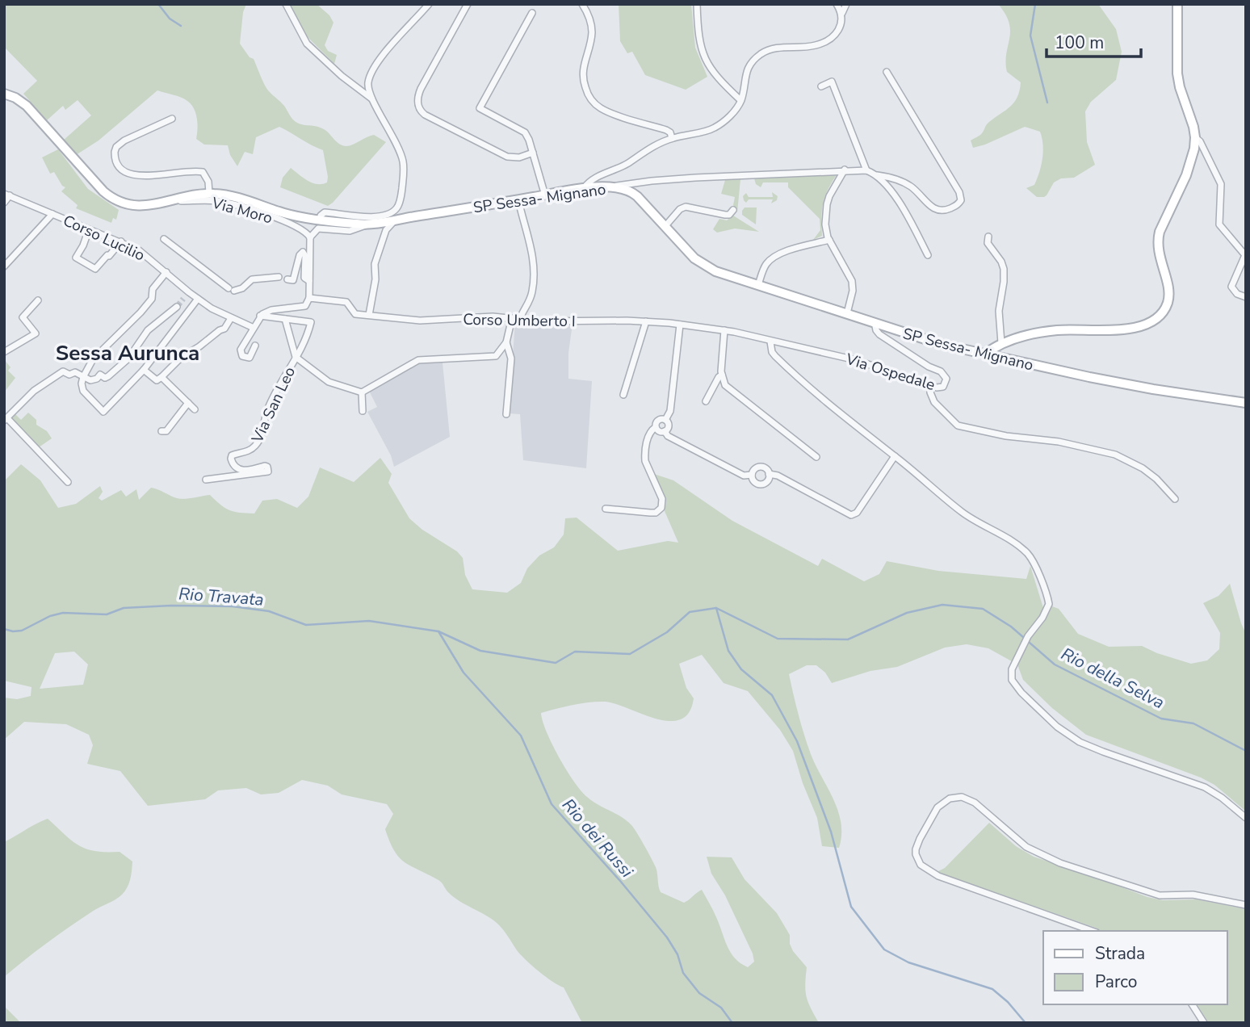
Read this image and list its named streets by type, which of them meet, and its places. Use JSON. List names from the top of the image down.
{
  "streets": {
    "street": [
      "SP Sessa- Mignano",
      "Via Moro",
      "Corso Lucilio",
      "Corso Umberto I",
      "Via Ospedale",
      "Via San Leo"
    ]
  },
  "crossings": [
    ["SP Sessa- Mignano", "Via Moro"],
    ["SP Sessa- Mignano", "Via Ospedale"],
    ["Corso Umberto I", "Via Ospedale"]
  ],
  "districts": ["Sessa Aurunca"],
  "water": ["Rio Travata", "Rio della Selva", "Rio dei Russi"],
  "legend": ["Strada", "Parco"],
  "scale_bar": "100 m"
}
